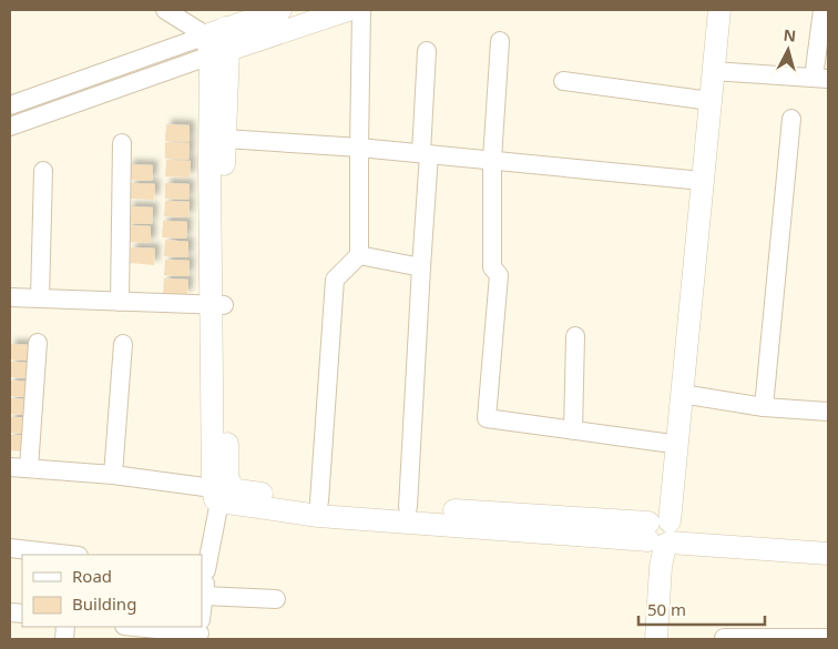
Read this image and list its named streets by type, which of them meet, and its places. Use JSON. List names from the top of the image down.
{
  "legend": ["Road", "Building"],
  "scale_bar": "50 m",
  "north": "top"
}
